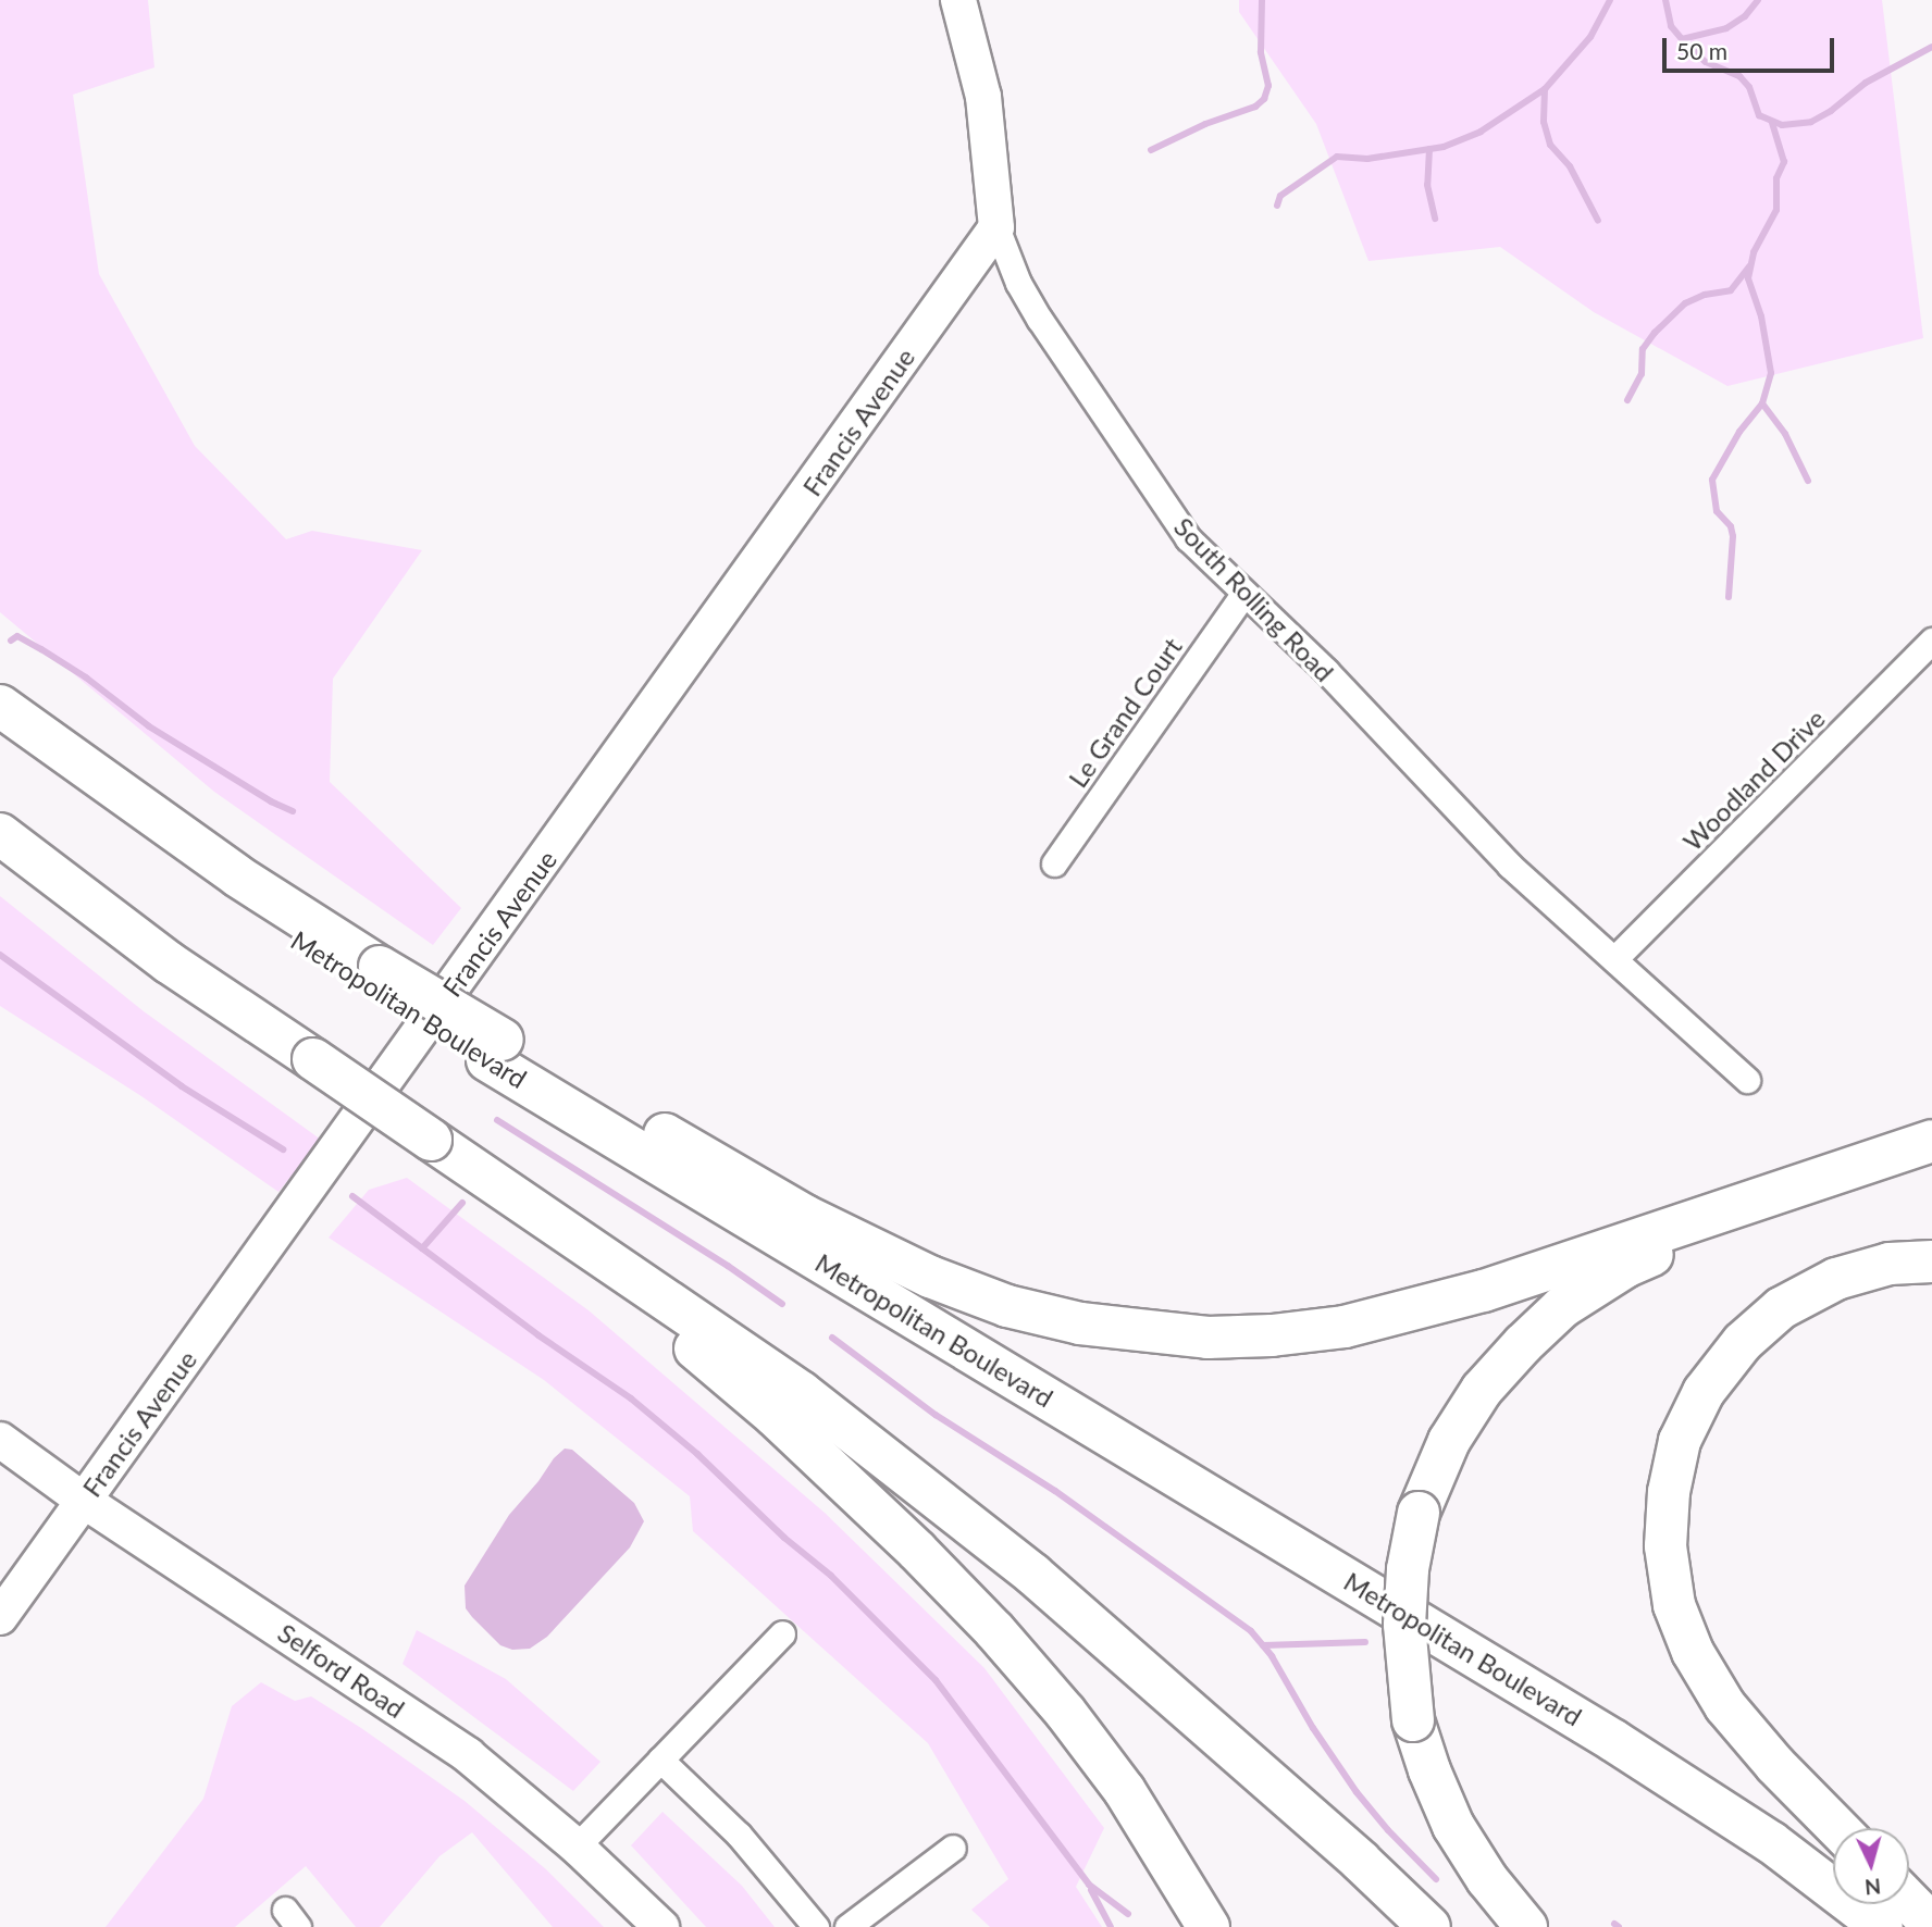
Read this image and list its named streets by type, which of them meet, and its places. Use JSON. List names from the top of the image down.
{
  "streets": {
    "highway": ["Metropolitan Boulevard"],
    "street": [
      "Francis Avenue",
      "South Rolling Road",
      "Le Grand Court",
      "Woodland Drive",
      "Selford Road"
    ]
  },
  "crossings": [
    ["Francis Avenue", "South Rolling Road"],
    ["Francis Avenue", "Selford Road"],
    ["South Rolling Road", "Le Grand Court"],
    ["South Rolling Road", "Woodland Drive"]
  ],
  "scale_bar": "50 m",
  "north": "bottom"
}
